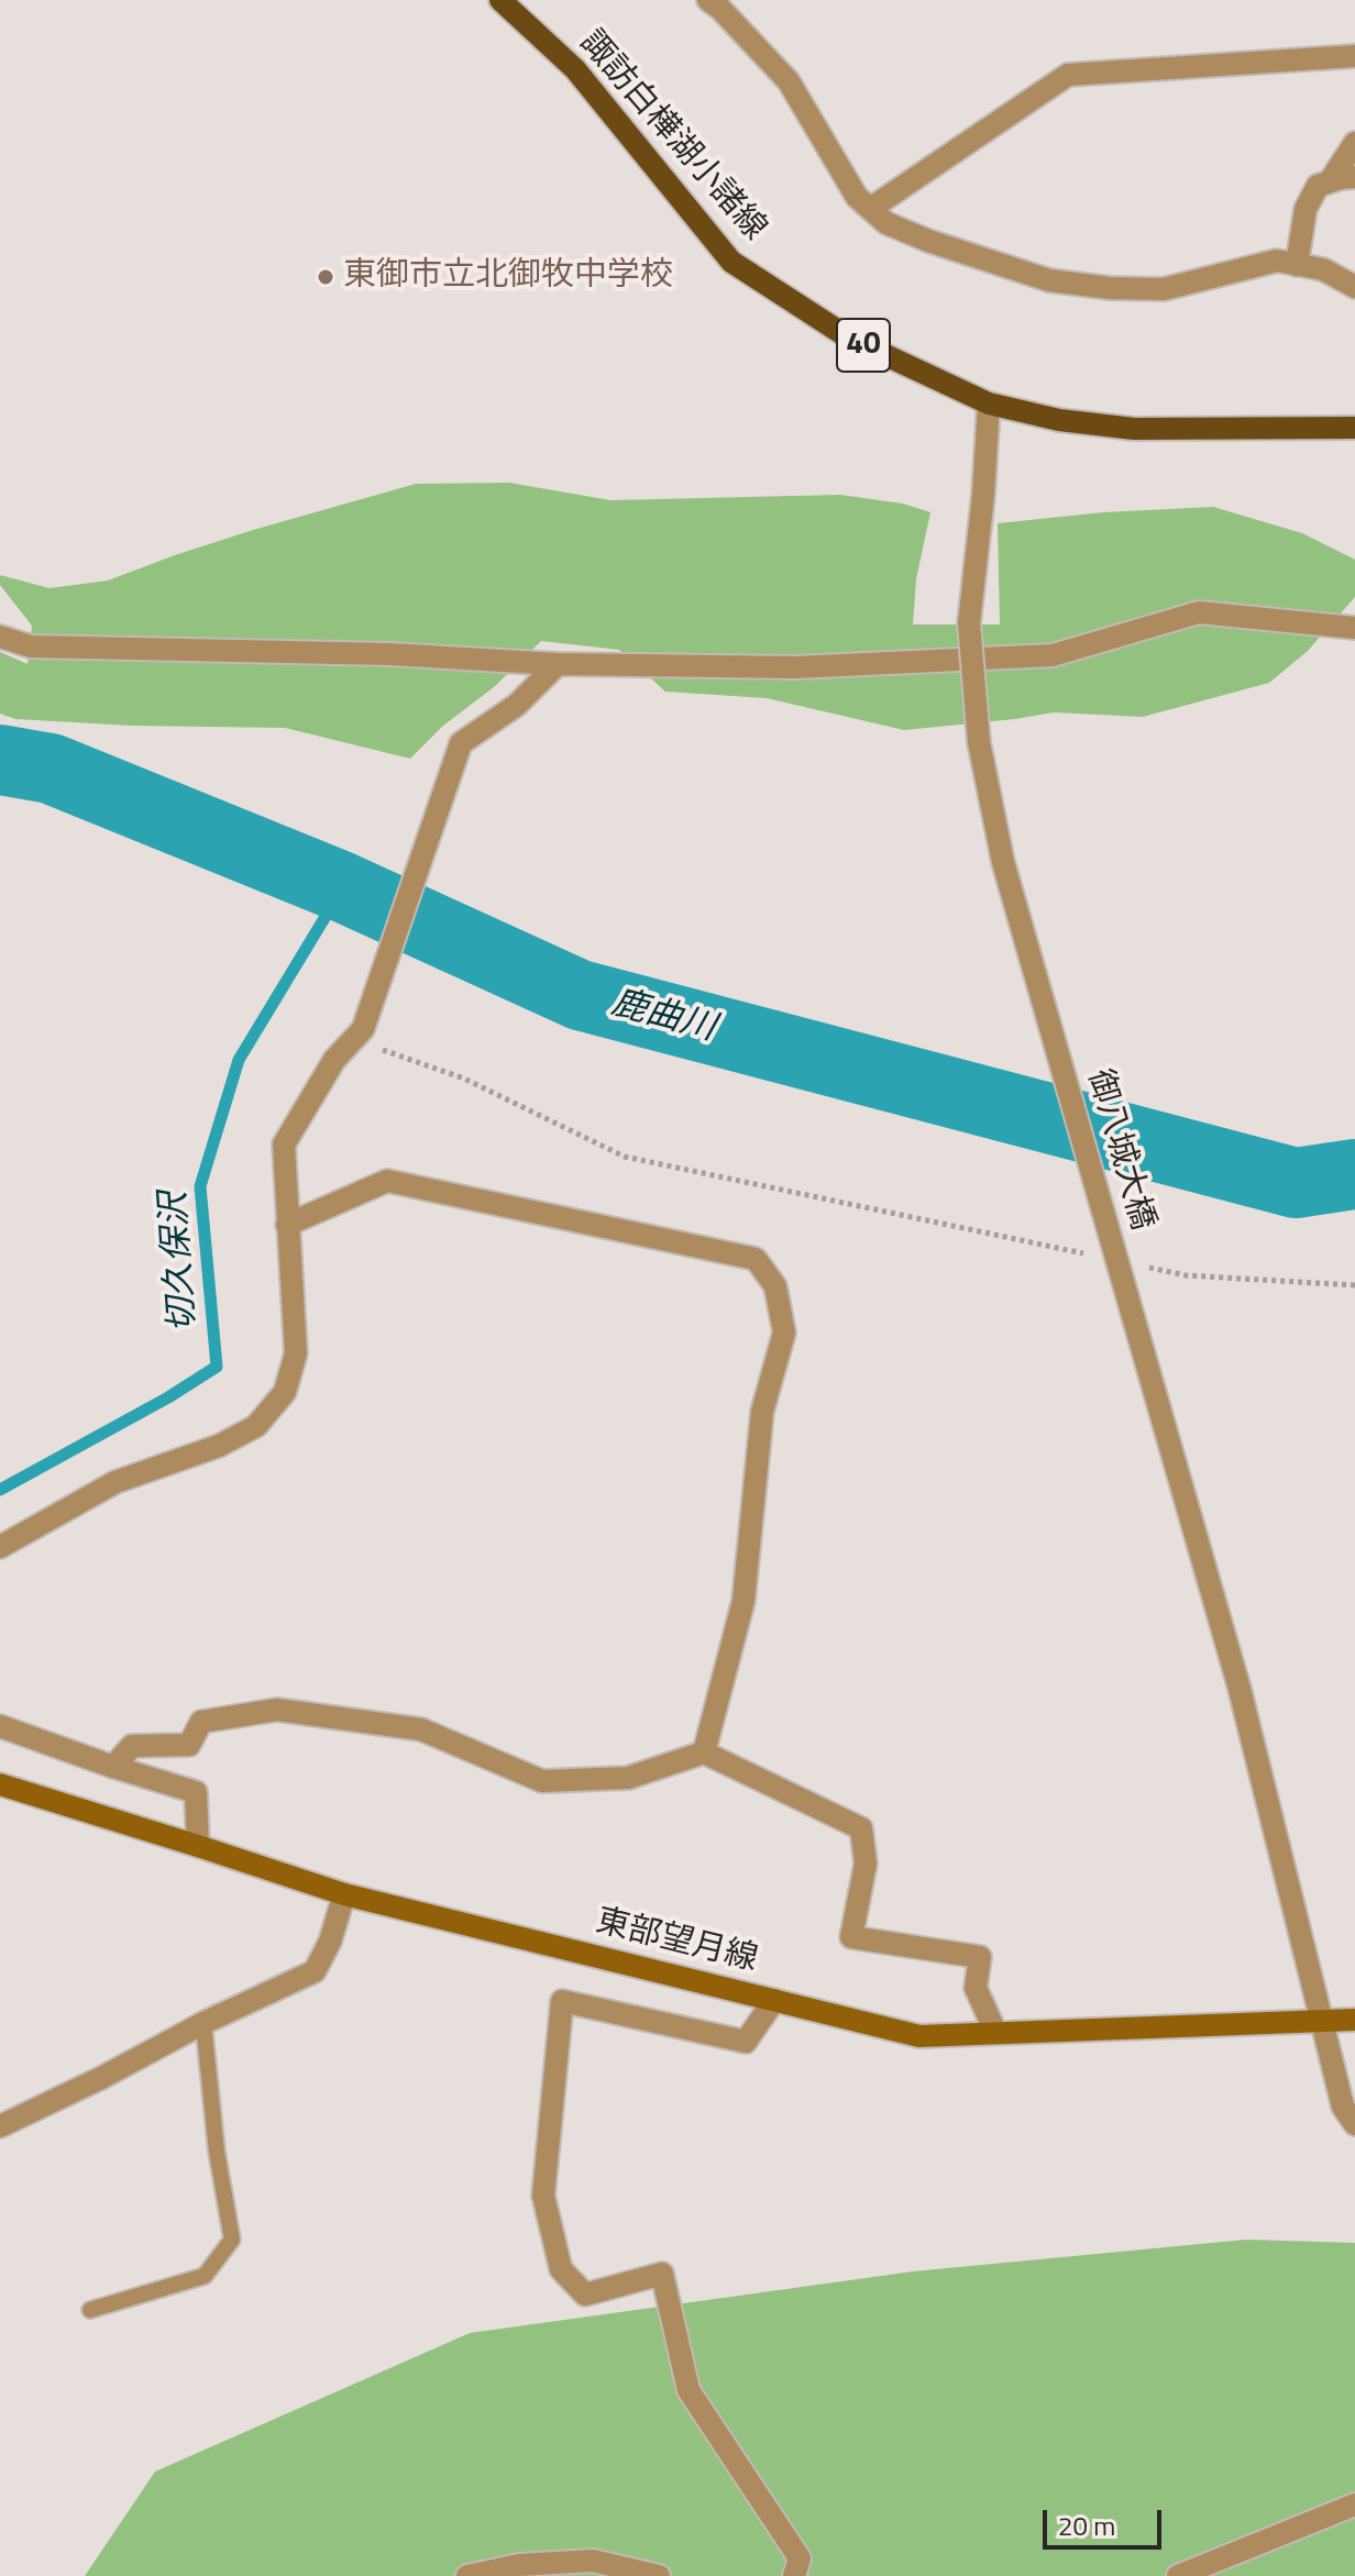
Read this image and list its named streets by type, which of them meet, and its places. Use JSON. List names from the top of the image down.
{
  "streets": {
    "main road": ["諏訪白樺湖小諸線", "40", "東部望月線"],
    "street": ["御八城大橋"]
  },
  "crossings": [
    ["諏訪白樺湖小諸線", "御八城大橋"],
    ["御八城大橋", "東部望月線"]
  ],
  "water": ["鹿曲川", "切久保沢"],
  "places": ["東御市立北御牧中学校"],
  "scale_bar": "20 m"
}
